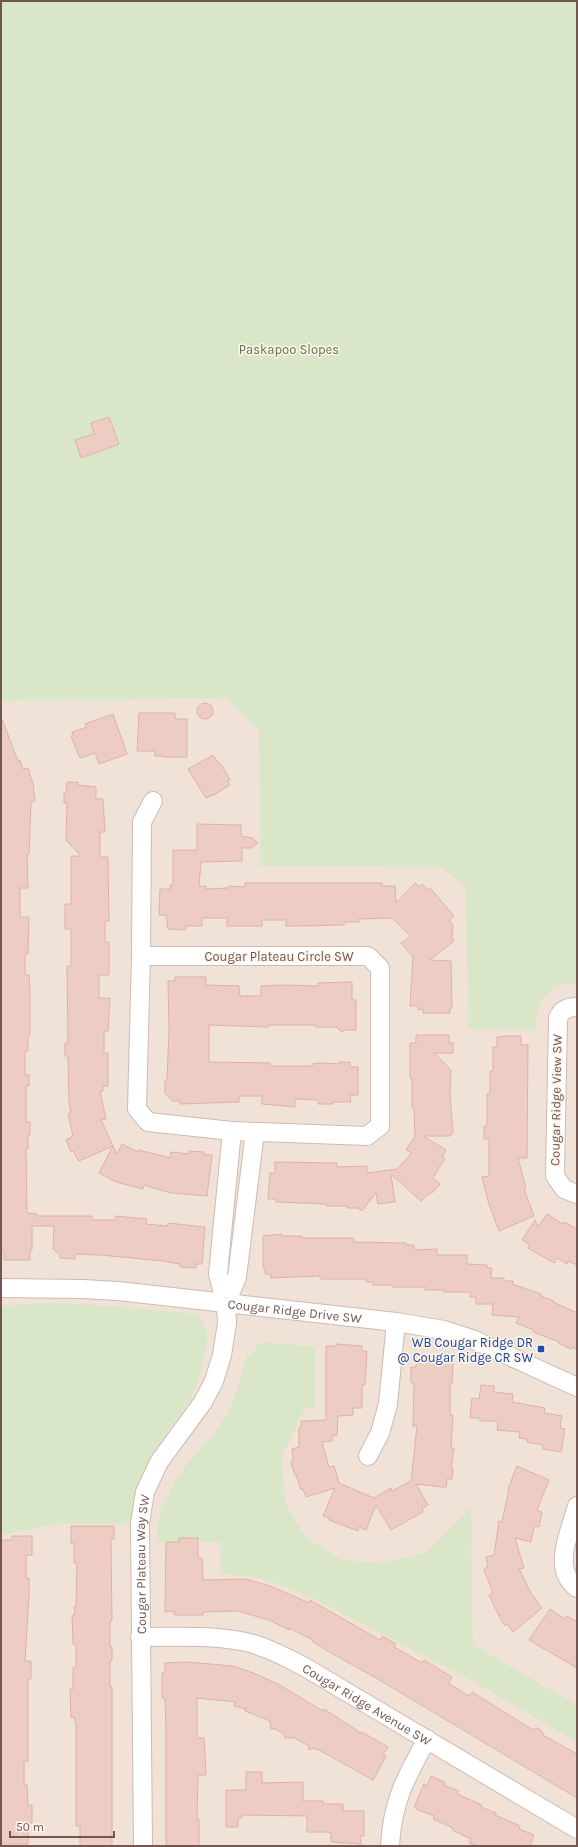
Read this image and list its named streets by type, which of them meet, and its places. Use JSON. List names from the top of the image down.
{
  "streets": {
    "street": [
      "Cougar Plateau Circle SW",
      "Cougar Ridge View SW",
      "Cougar Ridge Drive SW",
      "Cougar Plateau Way SW",
      "Cougar Ridge Avenue SW"
    ]
  },
  "crossings": [
    ["Cougar Ridge Drive SW", "Cougar Plateau Way SW"],
    ["Cougar Plateau Way SW", "Cougar Ridge Avenue SW"]
  ],
  "parks": ["Paskapoo Slopes"],
  "places": {
    "transit": ["WB Cougar Ridge DR @ Cougar Ridge CR SW"]
  },
  "scale_bar": "50 m"
}
